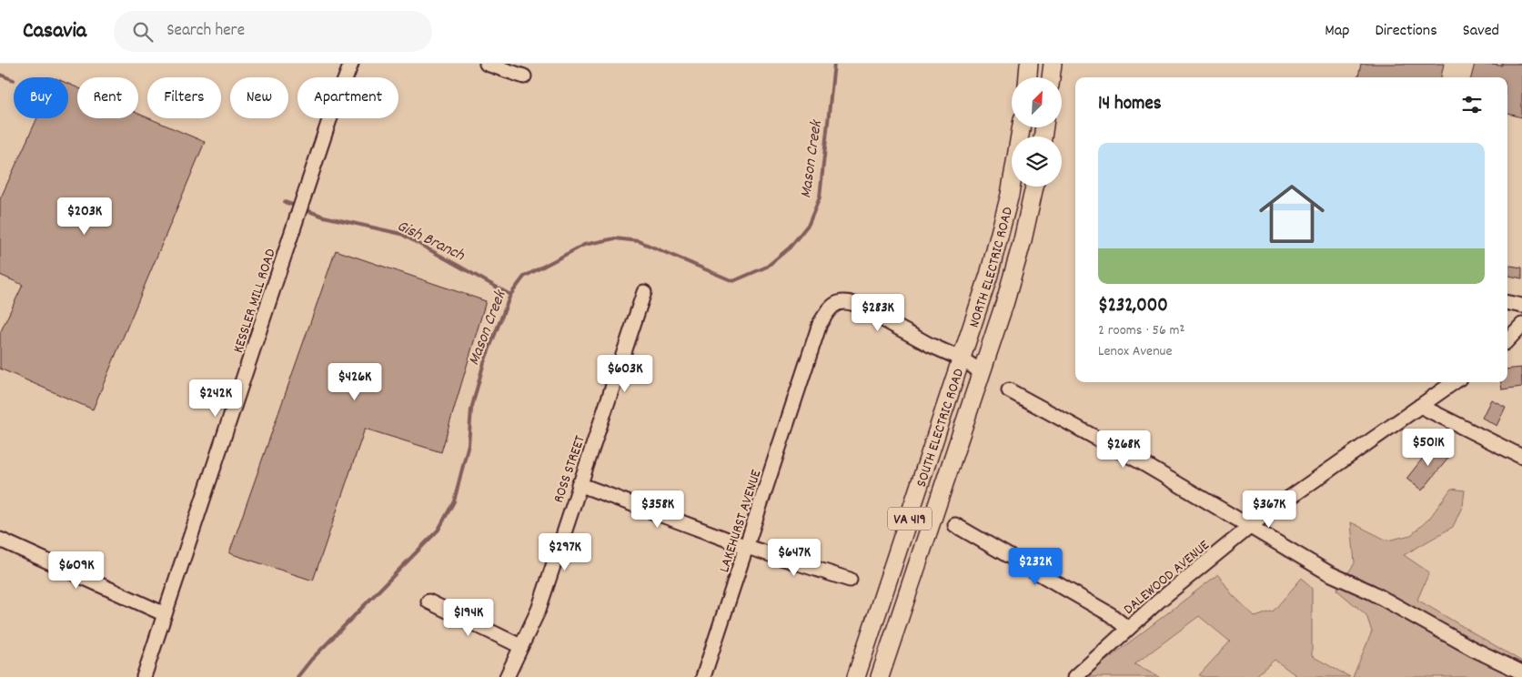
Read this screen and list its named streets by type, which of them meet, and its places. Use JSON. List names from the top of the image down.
{
  "streets": {
    "main road": ["NORTH ELECTRIC ROAD", "SOUTH ELECTRIC ROAD", "VA 419"],
    "street": [
      "KESSLER MILL ROAD",
      "ROSS STREET",
      "LAKEHURST AVENUE",
      "DALEWOOD AVENUE"
    ]
  },
  "crossings": [
    ["NORTH ELECTRIC ROAD", "SOUTH ELECTRIC ROAD"],
    ["NORTH ELECTRIC ROAD", "LAKEHURST AVENUE"],
    ["SOUTH ELECTRIC ROAD", "LAKEHURST AVENUE"]
  ],
  "water": ["Mason Creek", "Gish Branch"],
  "north": "top right",
  "page": {
    "header": "Casavia",
    "search": "Search here",
    "nav": ["Map", "Directions", "Saved"],
    "chip": [
      "Buy",
      "Rent",
      "Filters",
      "New",
      "Apartment"
    ],
    "heading": "14 homes",
    "list": [
      {
        "name": "$232,000",
        "note": "2 rooms · 56 m² · Lenox Avenue"
      }
    ],
    "price": [
      "$203K",
      "$283K",
      "$603K",
      "$426K",
      "$242K",
      "$501K",
      "$268K",
      "$358K",
      "$367K",
      "$297K",
      "$647K",
      "$232K",
      "$609K",
      "$194K"
    ]
  }
}
